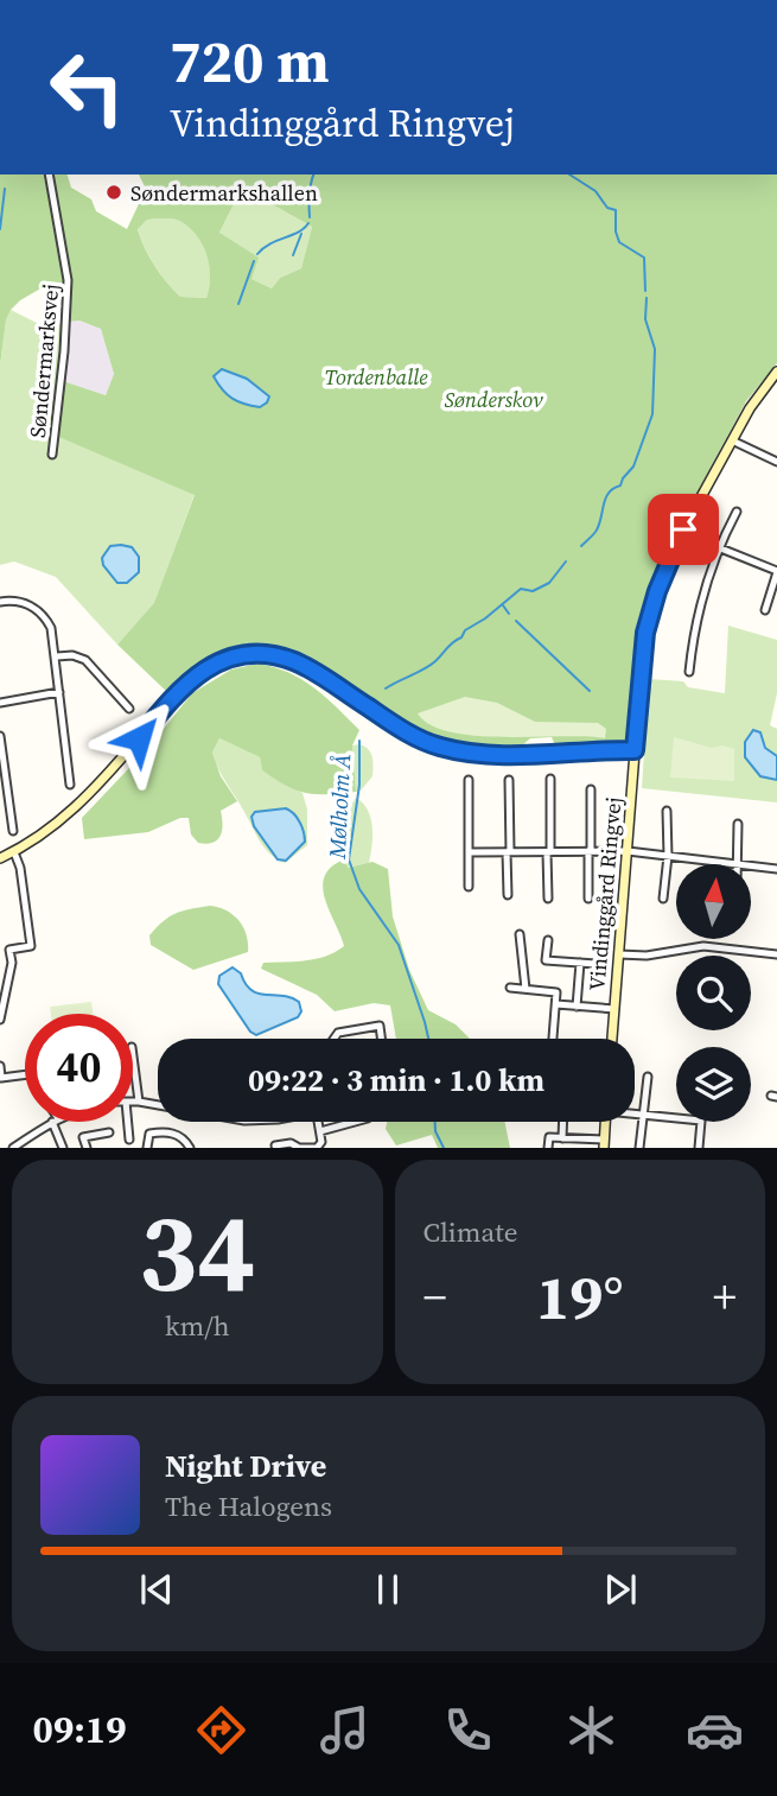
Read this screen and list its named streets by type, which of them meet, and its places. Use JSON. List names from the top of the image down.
{
  "streets": {
    "street": ["Søndermarksvej", "Vindinggård Ringvej"]
  },
  "water": ["Mølholm Å"],
  "parks": ["Tordenballe", "Sønderskov"],
  "places": ["Søndermarkshallen"],
  "north": "top",
  "page": {
    "turn": ["720 m", "Vindinggård Ringvej"],
    "limit": "40",
    "trip": "09:22 · 3 min · 1.0 km",
    "tile": [
      ["34", "km/h"],
      "Climate"
    ],
    "heat": ["−", "19°", "+"],
    "song": ["Night Drive", "The Halogens"],
    "tabs": "09:19"
  }
}
